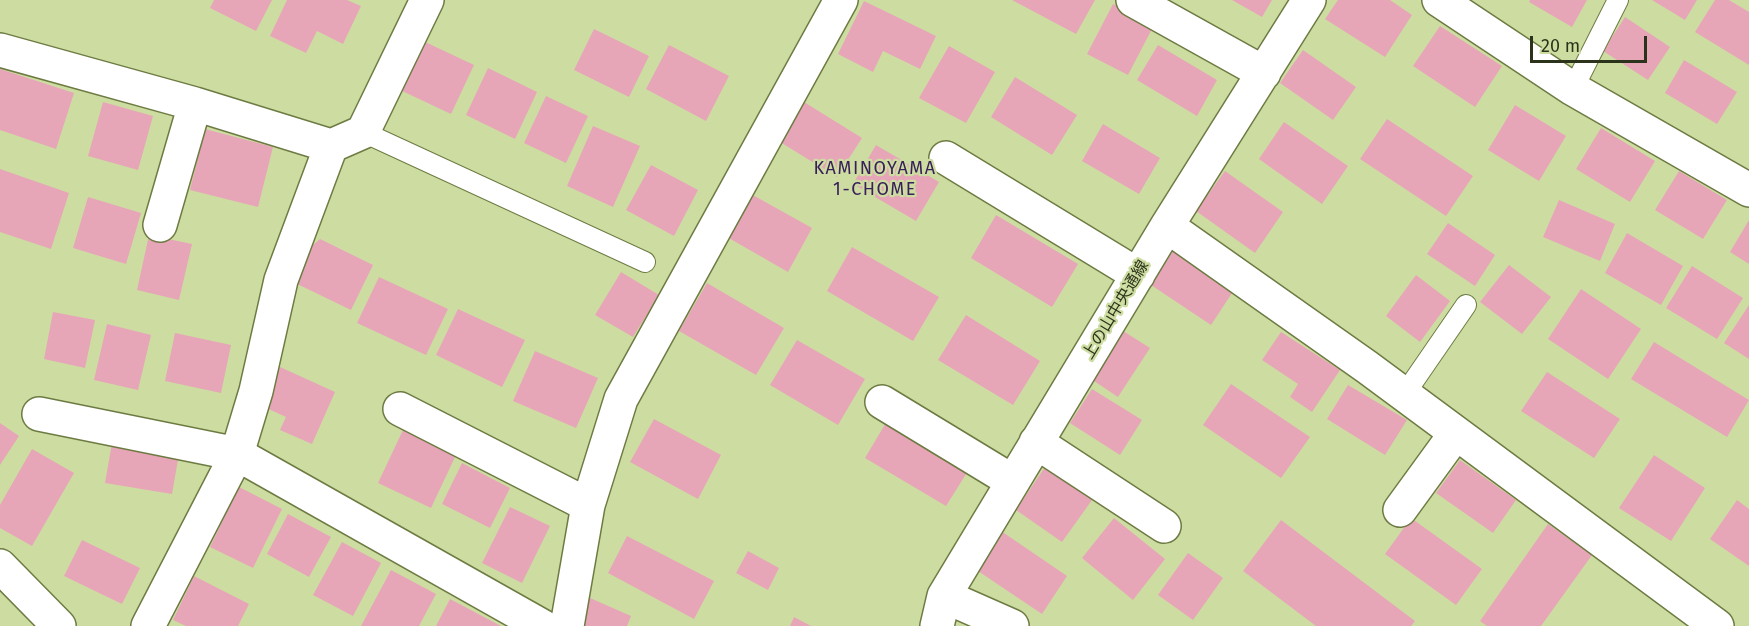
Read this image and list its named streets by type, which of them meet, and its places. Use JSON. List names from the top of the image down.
{
  "streets": {
    "street": ["上の山中央通線"]
  },
  "districts": ["KAMINOYAMA 1-CHOME"],
  "scale_bar": "20 m"
}
